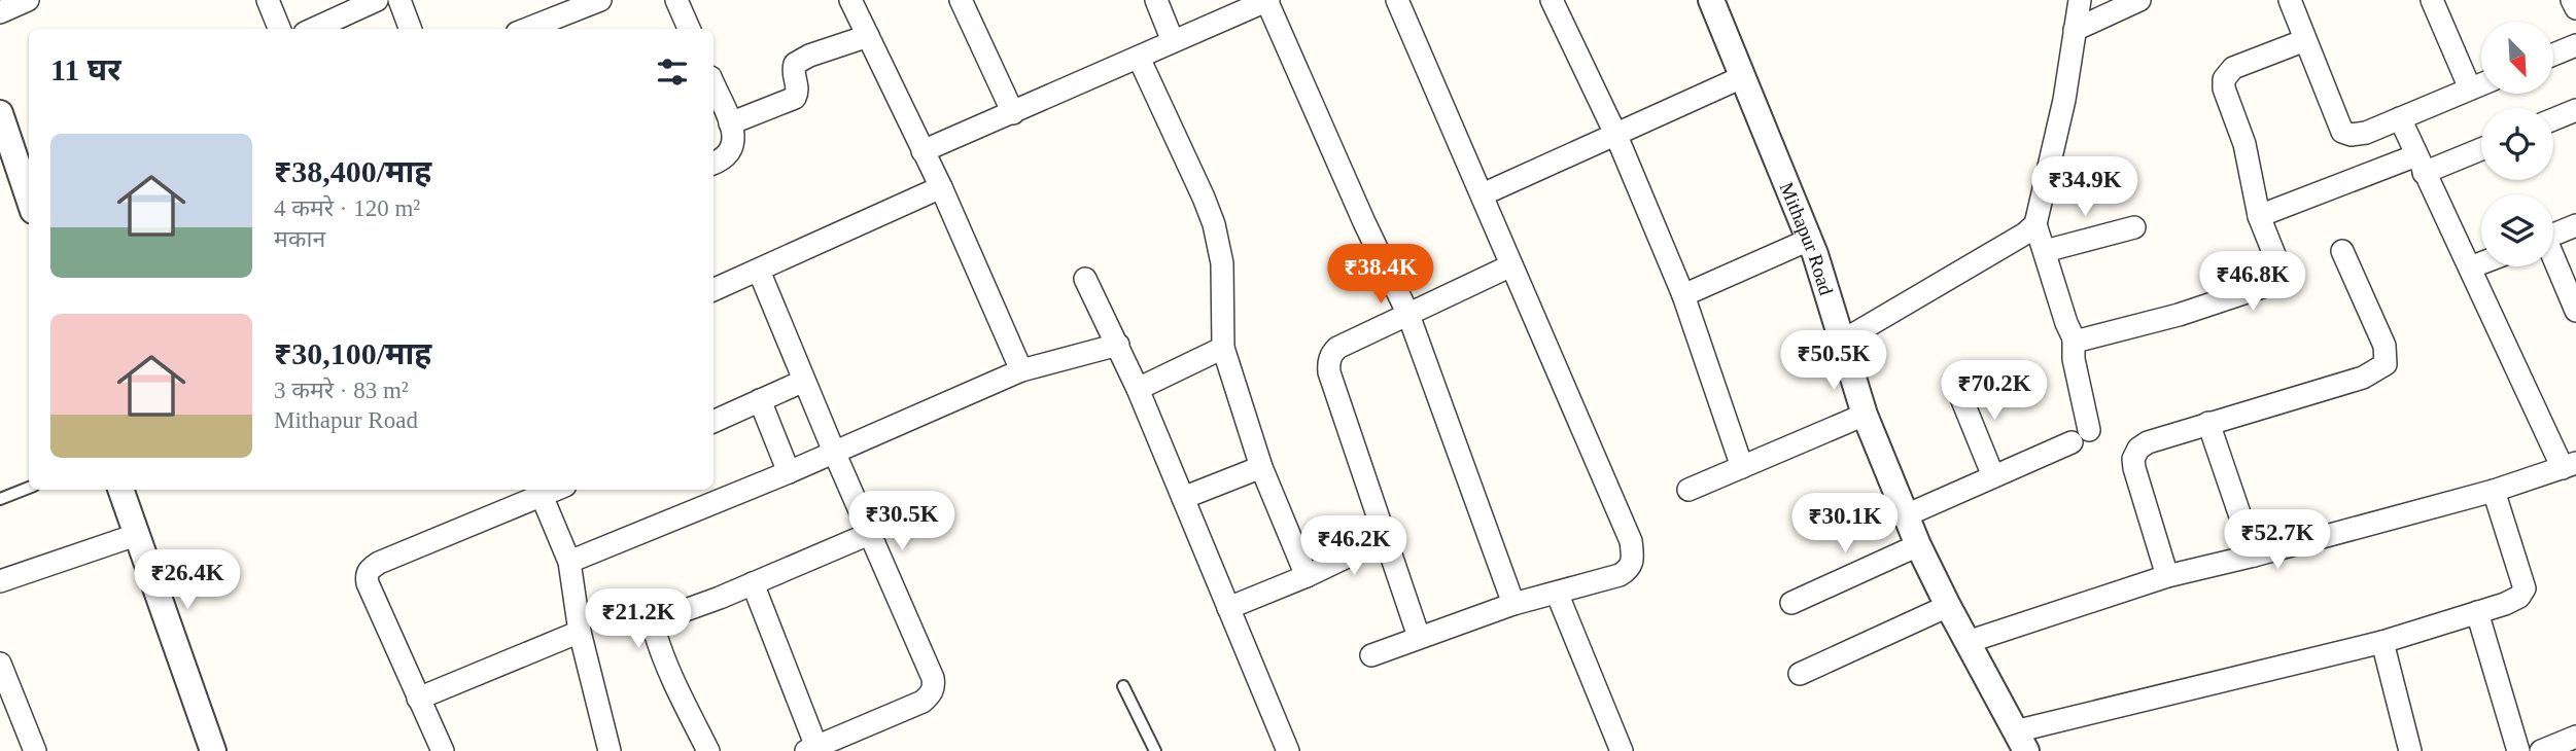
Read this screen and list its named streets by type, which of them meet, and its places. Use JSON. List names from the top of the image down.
{
  "streets": {
    "street": ["Mithapur Road"]
  },
  "north": "bottom right",
  "page": {
    "heading": "11 घर",
    "list": [
      {
        "name": "₹38,400/माह",
        "note": "4 कमरे · 120 m² · मकान"
      },
      {
        "name": "₹30,100/माह",
        "note": "3 कमरे · 83 m² · Mithapur Road"
      }
    ],
    "price": [
      "₹34.9K",
      "₹38.4K",
      "₹46.8K",
      "₹50.5K",
      "₹70.2K",
      "₹30.5K",
      "₹30.1K",
      "₹52.7K",
      "₹46.2K",
      "₹26.4K",
      "₹21.2K"
    ]
  }
}
